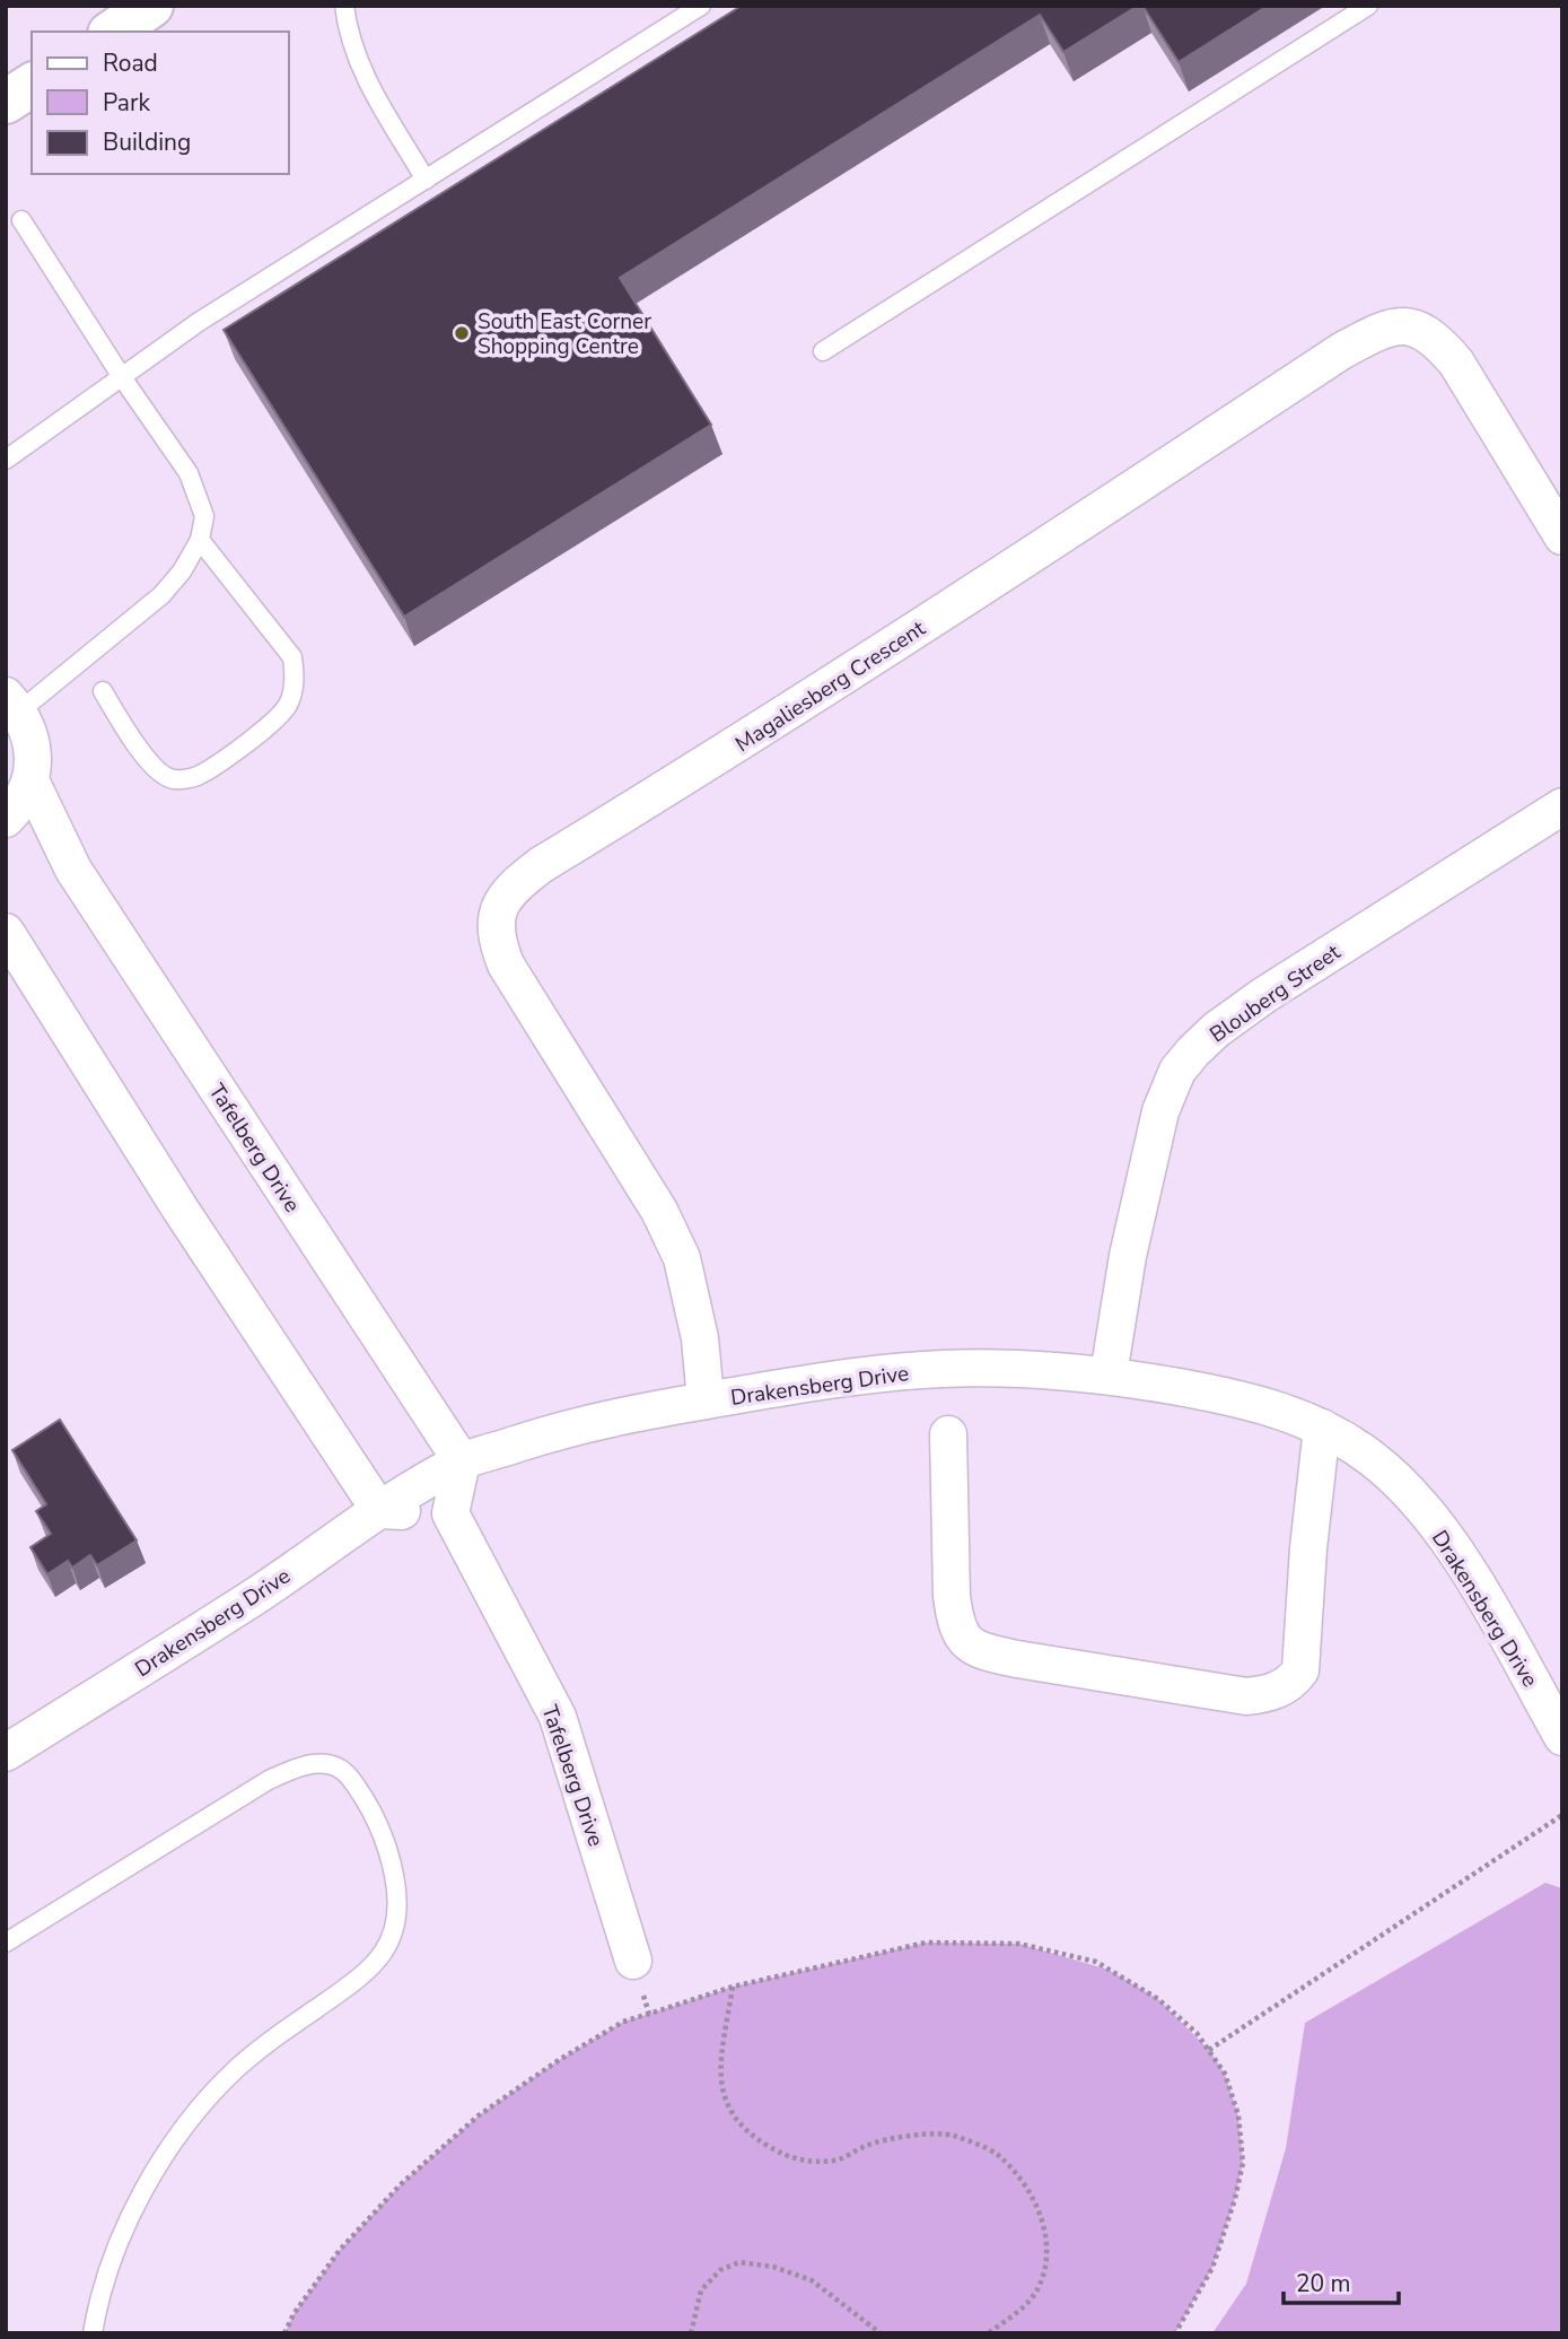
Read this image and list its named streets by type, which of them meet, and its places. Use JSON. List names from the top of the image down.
{
  "streets": {
    "street": [
      "Magaliesberg Crescent",
      "Blouberg Street",
      "Tafelberg Drive",
      "Drakensberg Drive"
    ]
  },
  "crossings": [
    ["Magaliesberg Crescent", "Drakensberg Drive"],
    ["Blouberg Street", "Drakensberg Drive"],
    ["Tafelberg Drive", "Drakensberg Drive"]
  ],
  "places": ["South East Corner Shopping Centre"],
  "legend": ["Road", "Park", "Building"],
  "scale_bar": "20 m"
}
